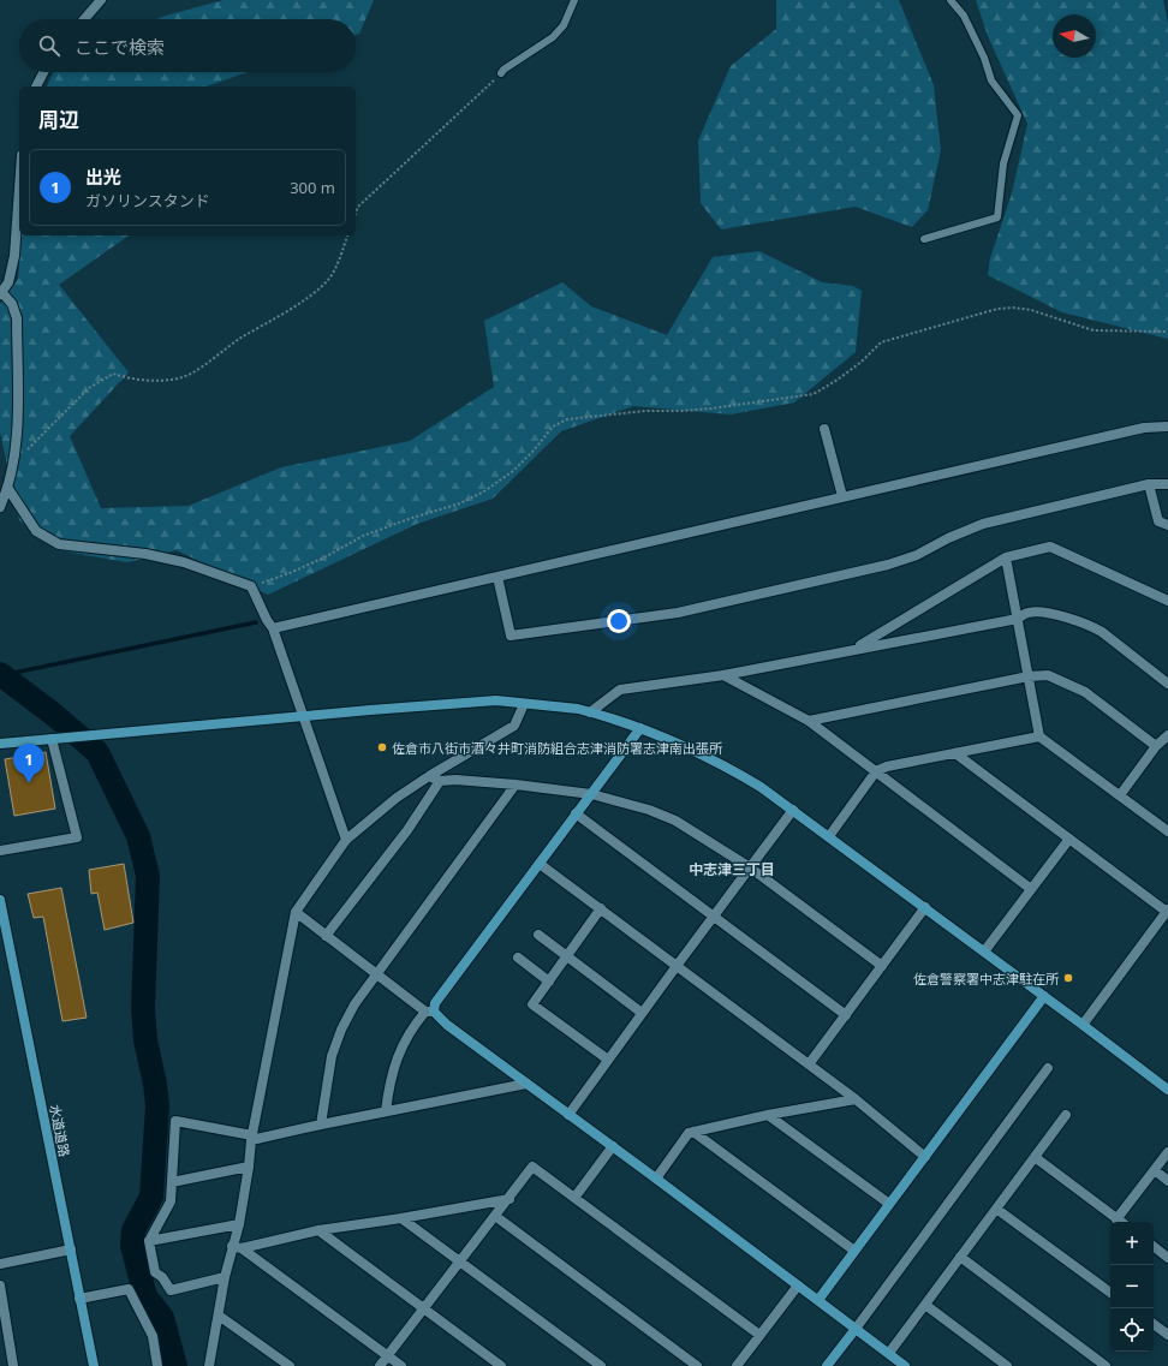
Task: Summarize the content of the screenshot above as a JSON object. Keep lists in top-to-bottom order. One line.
{"streets":{"street":["水道道路"]},"districts":["中志津三丁目"],"places":["佐倉市八街市酒々井町消防組合志津消防署志津南出張所","佐倉警察署中志津駐在所"],"north":"left","page":{"search":"ここで検索","heading":"周辺","list":[{"mark":"1","name":"出光","note":"ガソリンスタンド","value":"300 m"}],"pins":"1","map_buttons":["+","−"]}}
